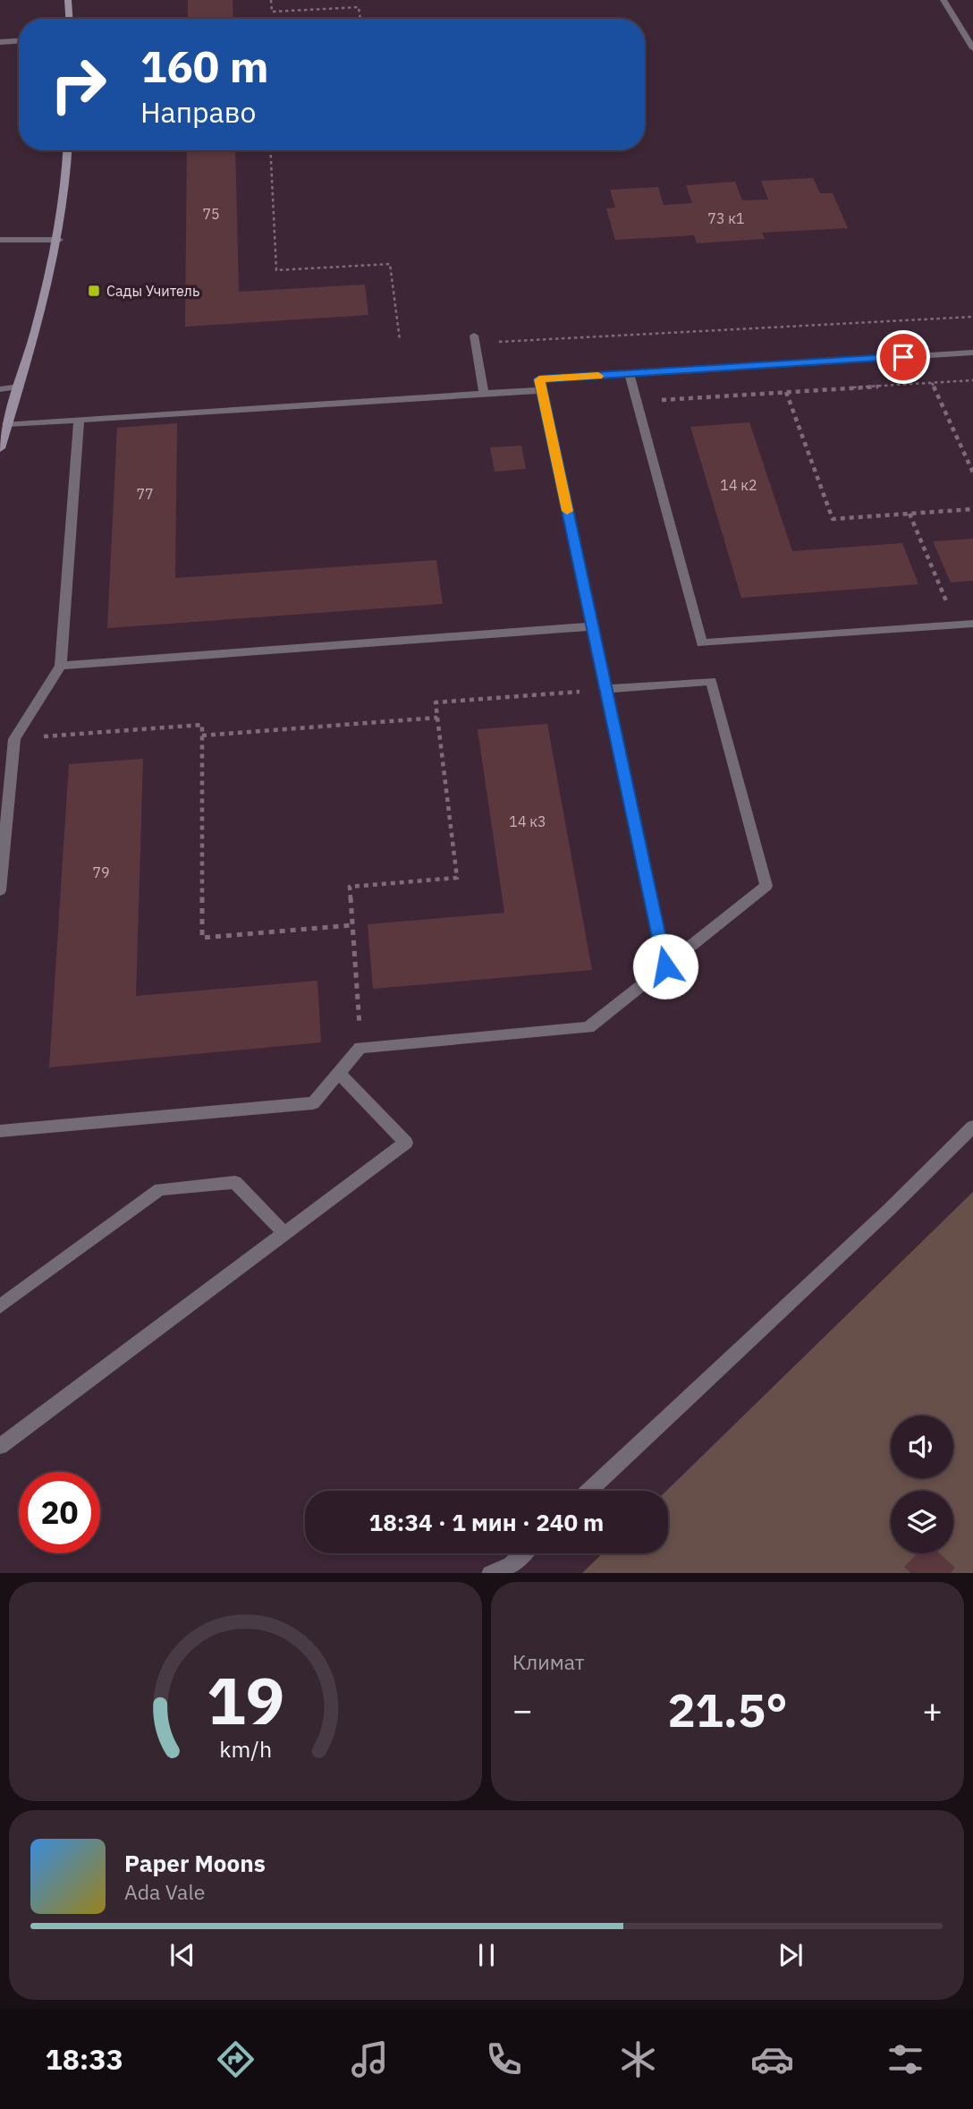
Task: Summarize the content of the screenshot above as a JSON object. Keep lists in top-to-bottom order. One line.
{"places":{"transit":["Сады Учитель"]},"house_numbers":["75","73 к1","14 к2","77","14 к3","79"],"page":{"turn":["160 m","Направо"],"limit":"20","trip":"18:34 · 1 мин · 240 m","tile":"Климат","heat":["−","21.5°","+"],"song":["Paper Moons","Ada Vale"],"tabs":"18:33","gauge":["19","km/h"]}}
